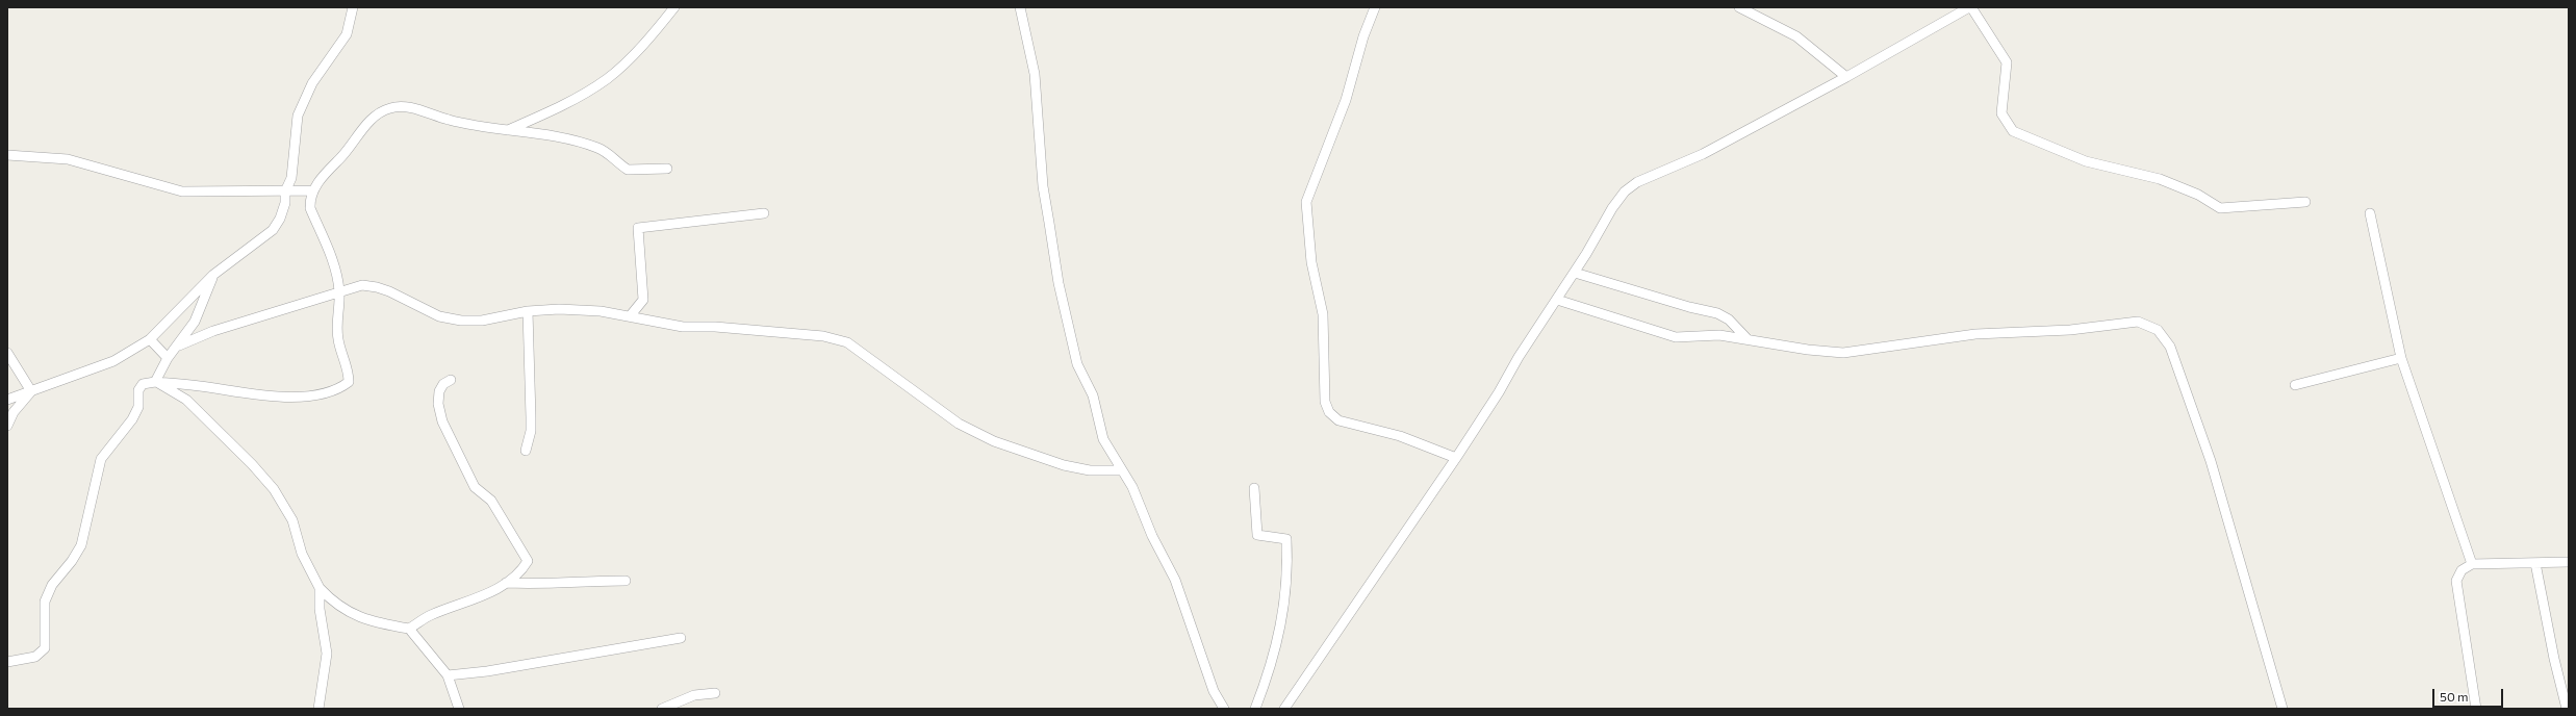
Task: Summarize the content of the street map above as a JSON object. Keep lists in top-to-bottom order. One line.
{"scale_bar":"50 m"}
